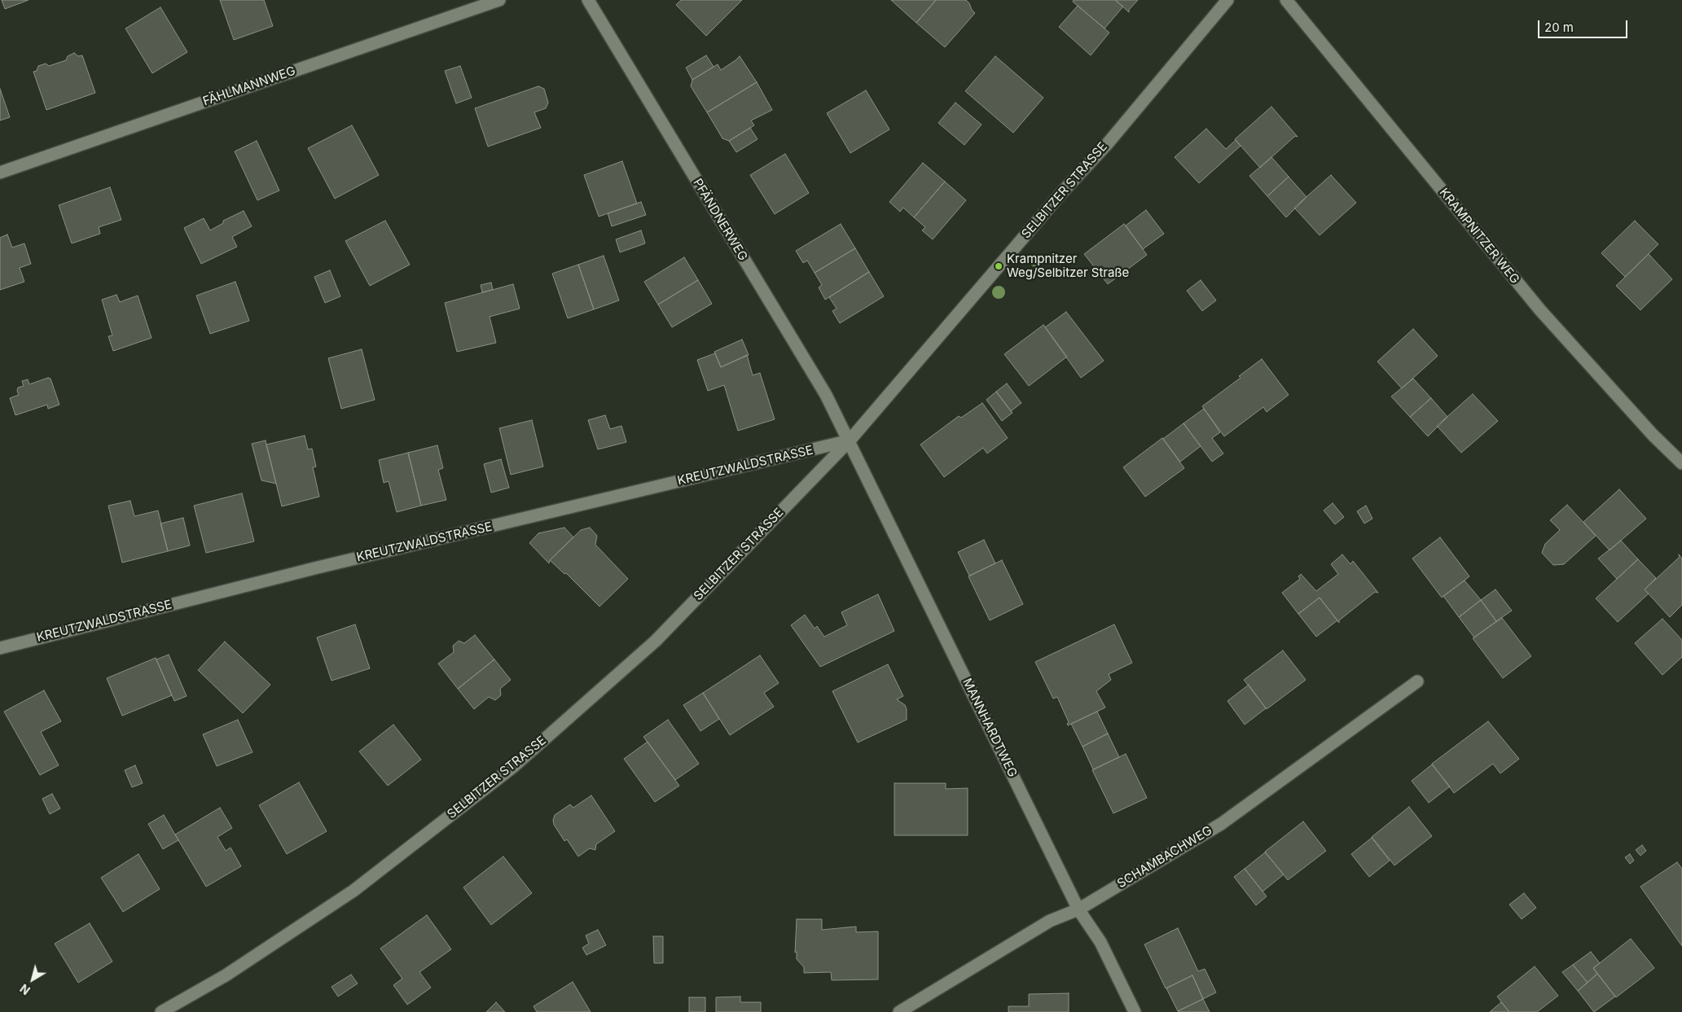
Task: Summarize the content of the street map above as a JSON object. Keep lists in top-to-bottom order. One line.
{"streets":{"street":["FÄHLMANNWEG","SELBITZER STRASSE","PFÄNDNERWEG","KRAMPNITZER WEG","KREUTZWALDSTRASSE","MANNHARDTWEG","SCHAMBACHWEG"]},"crossings":[["SELBITZER STRASSE","PFÄNDNERWEG"],["SELBITZER STRASSE","KREUTZWALDSTRASSE"],["SELBITZER STRASSE","MANNHARDTWEG"],["PFÄNDNERWEG","KREUTZWALDSTRASSE"],["PFÄNDNERWEG","MANNHARDTWEG"],["KREUTZWALDSTRASSE","MANNHARDTWEG"],["MANNHARDTWEG","SCHAMBACHWEG"]],"places":["Krampnitzer Weg/Selbitzer Straße"],"scale_bar":"20 m","north":"bottom left"}
